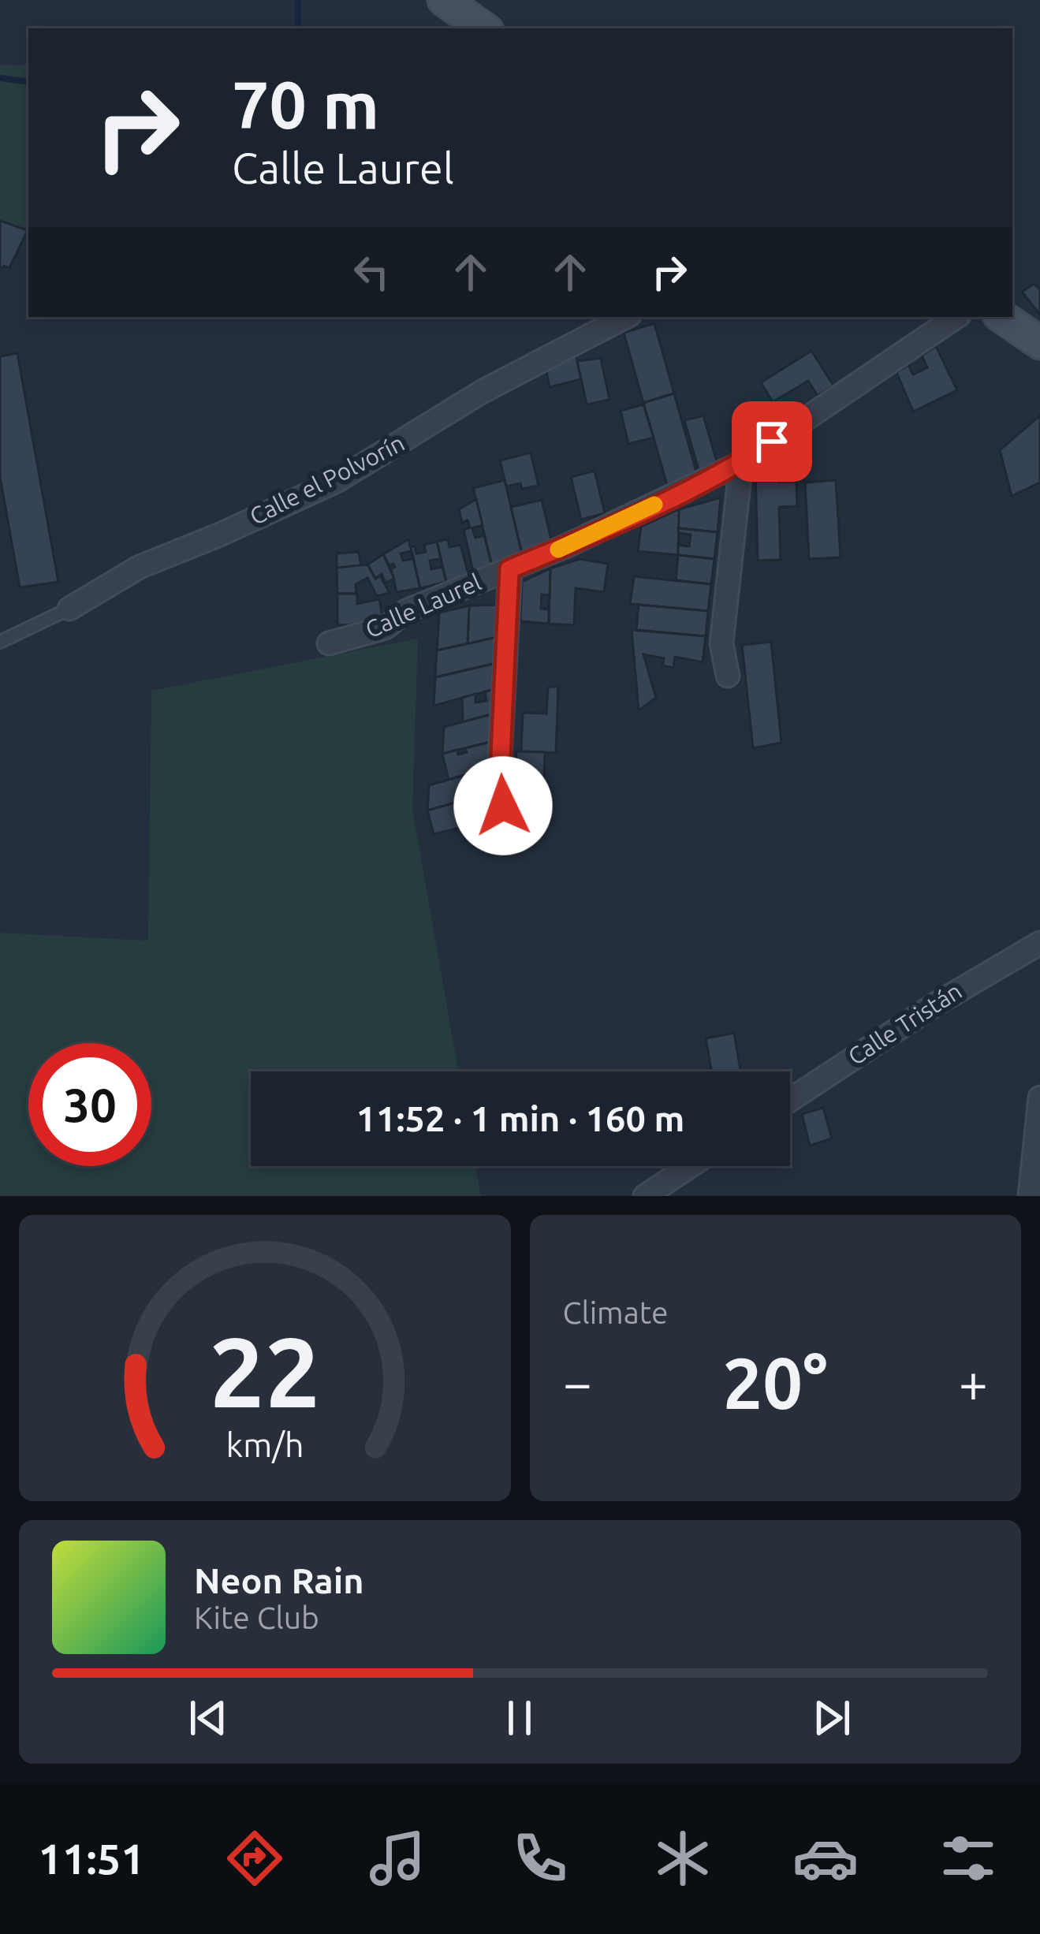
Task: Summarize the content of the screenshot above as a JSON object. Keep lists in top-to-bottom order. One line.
{"streets":{"street":["Calle el Polvorín","Calle Laurel","Calle Tristán"]},"page":{"turn":["70 m","Calle Laurel"],"limit":"30","trip":"11:52 · 1 min · 160 m","tile":"Climate","heat":["−","20°","+"],"song":["Neon Rain","Kite Club"],"tabs":"11:51","gauge":["22","km/h"]}}
